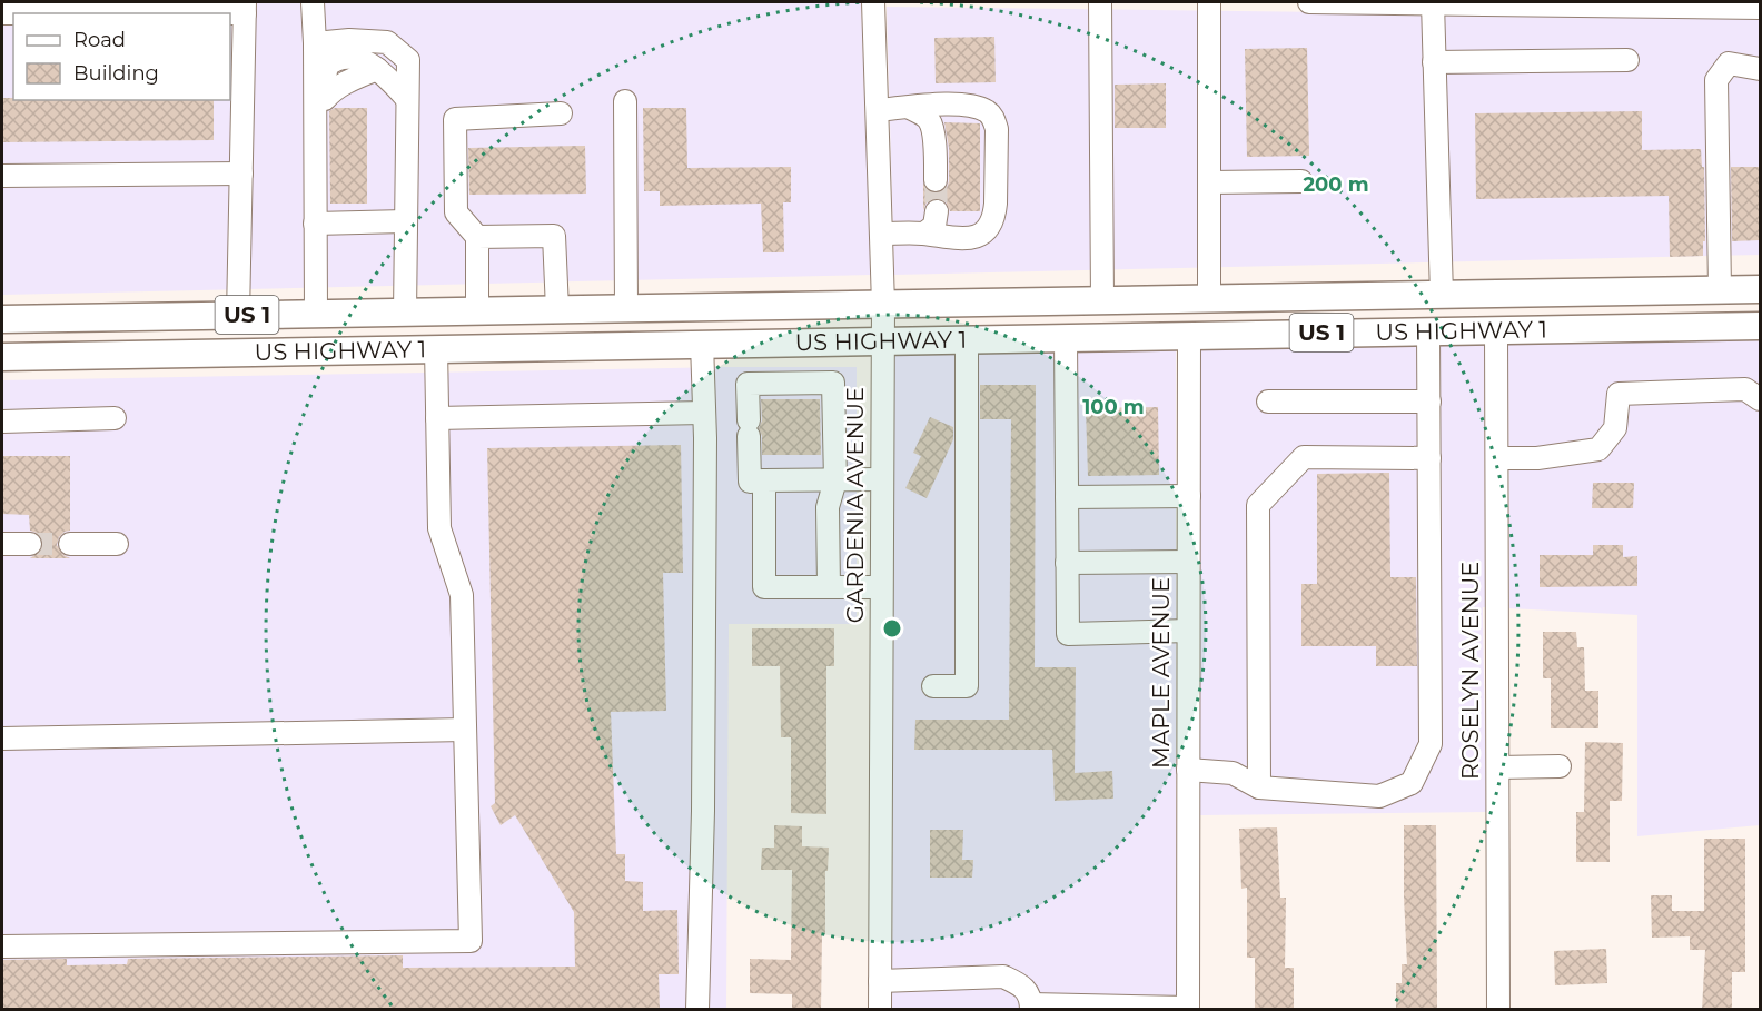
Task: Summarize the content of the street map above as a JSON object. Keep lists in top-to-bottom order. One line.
{"streets":{"main road":["US 1","US HIGHWAY 1"],"street":["GARDENIA AVENUE","ROSELYN AVENUE","MAPLE AVENUE"]},"crossings":[["US HIGHWAY 1","GARDENIA AVENUE"],["US HIGHWAY 1","ROSELYN AVENUE"],["US HIGHWAY 1","MAPLE AVENUE"]],"legend":["Road","Building"],"rings":["200 m","100 m"]}
